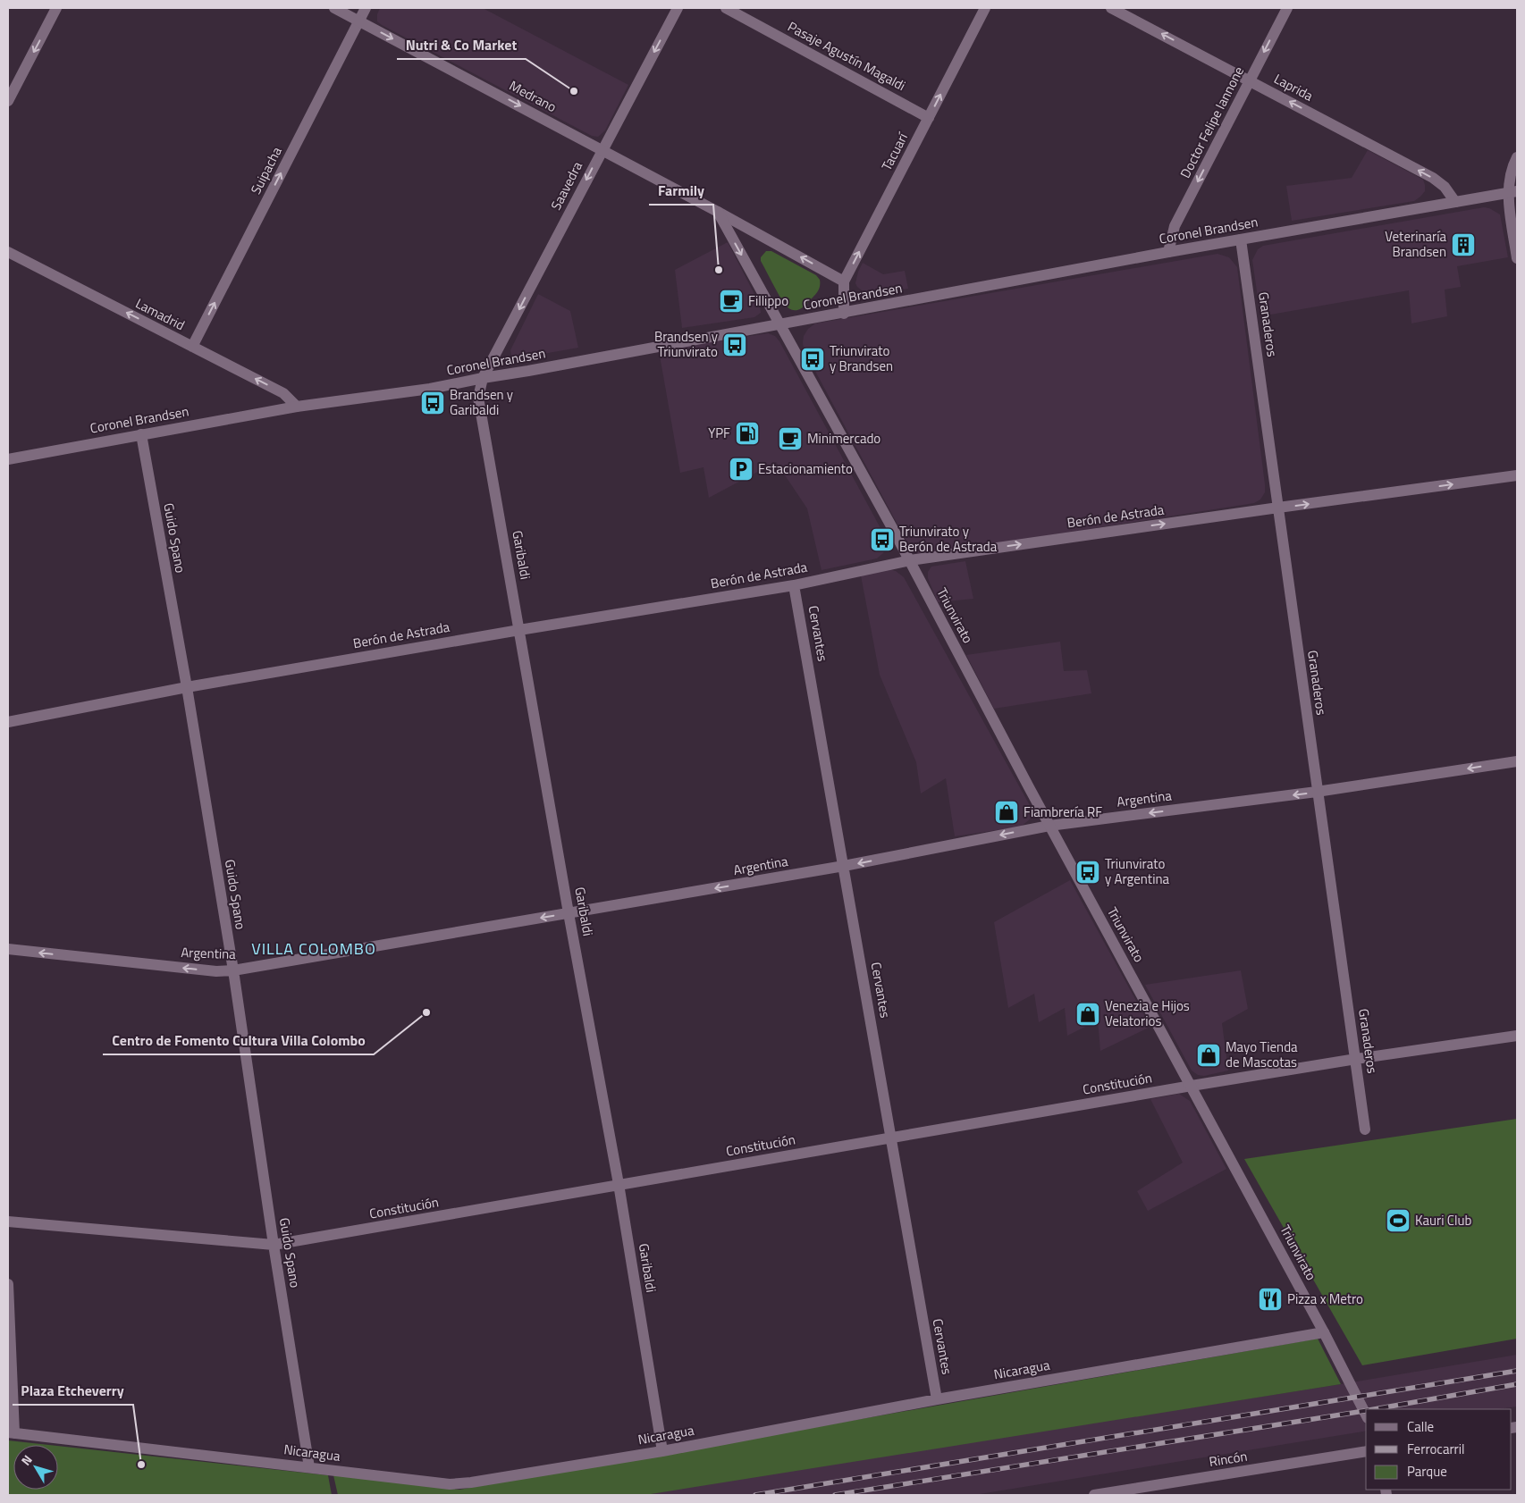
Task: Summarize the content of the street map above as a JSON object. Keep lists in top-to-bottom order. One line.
{"streets":{"street":["Pasaje Agustín Magaldi","Laprida","Medrano","Doctor Felipe Iannone","Tacuarí","Suipacha","Saavedra","Coronel Brandsen","Lamadrid","Granaderos","Berón de Astrada","Guido Spano","Garibaldi","Triunvirato","Cervantes","Argentina","Constitución","Nicaragua","Rincón"]},"crossings":[["Pasaje Agustín Magaldi","Tacuarí"],["Laprida","Doctor Felipe Iannone"],["Laprida","Coronel Brandsen"],["Medrano","Tacuarí"],["Medrano","Suipacha"],["Medrano","Saavedra"],["Doctor Felipe Iannone","Coronel Brandsen"],["Tacuarí","Coronel Brandsen"],["Suipacha","Lamadrid"],["Saavedra","Coronel Brandsen"],["Saavedra","Garibaldi"],["Coronel Brandsen","Lamadrid"],["Coronel Brandsen","Granaderos"],["Coronel Brandsen","Guido Spano"],["Coronel Brandsen","Garibaldi"],["Coronel Brandsen","Triunvirato"],["Granaderos","Berón de Astrada"],["Granaderos","Argentina"],["Granaderos","Constitución"],["Berón de Astrada","Guido Spano"],["Berón de Astrada","Garibaldi"],["Berón de Astrada","Triunvirato"],["Berón de Astrada","Cervantes"],["Guido Spano","Argentina"],["Guido Spano","Constitución"],["Guido Spano","Nicaragua"],["Garibaldi","Argentina"],["Garibaldi","Constitución"],["Garibaldi","Nicaragua"],["Triunvirato","Argentina"],["Triunvirato","Constitución"],["Triunvirato","Nicaragua"],["Cervantes","Argentina"],["Cervantes","Constitución"],["Cervantes","Nicaragua"]],"one_way":["Laprida","Doctor Felipe Iannone","Tacuarí","Suipacha","Saavedra","Lamadrid","Berón de Astrada","Argentina"],"districts":["VILLA COLOMBO"],"places":{"other":["Nutri & Co Market","Farmily","Centro de Fomento Cultura Villa Colombo","Plaza Etcheverry"],"building":["Veterinaría Brandsen"],"cafe":["Fillippo","Minimercado"],"bus stop":["Brandsen y Triunvirato","Triunvirato y Brandsen","Brandsen y Garibaldi","Triunvirato y Berón de Astrada","Triunvirato y Argentina"],"fuel station":["YPF"],"parking":["Estacionamiento"],"shop":["Fiambrería RF","Venezia e Hijos Velatorios","Mayo Tienda de Mascotas"],"sports":["Kauri Club"],"restaurant":["Pizza x Metro"]},"legend":["Calle","Ferrocarril","Parque"],"north":"top left"}
